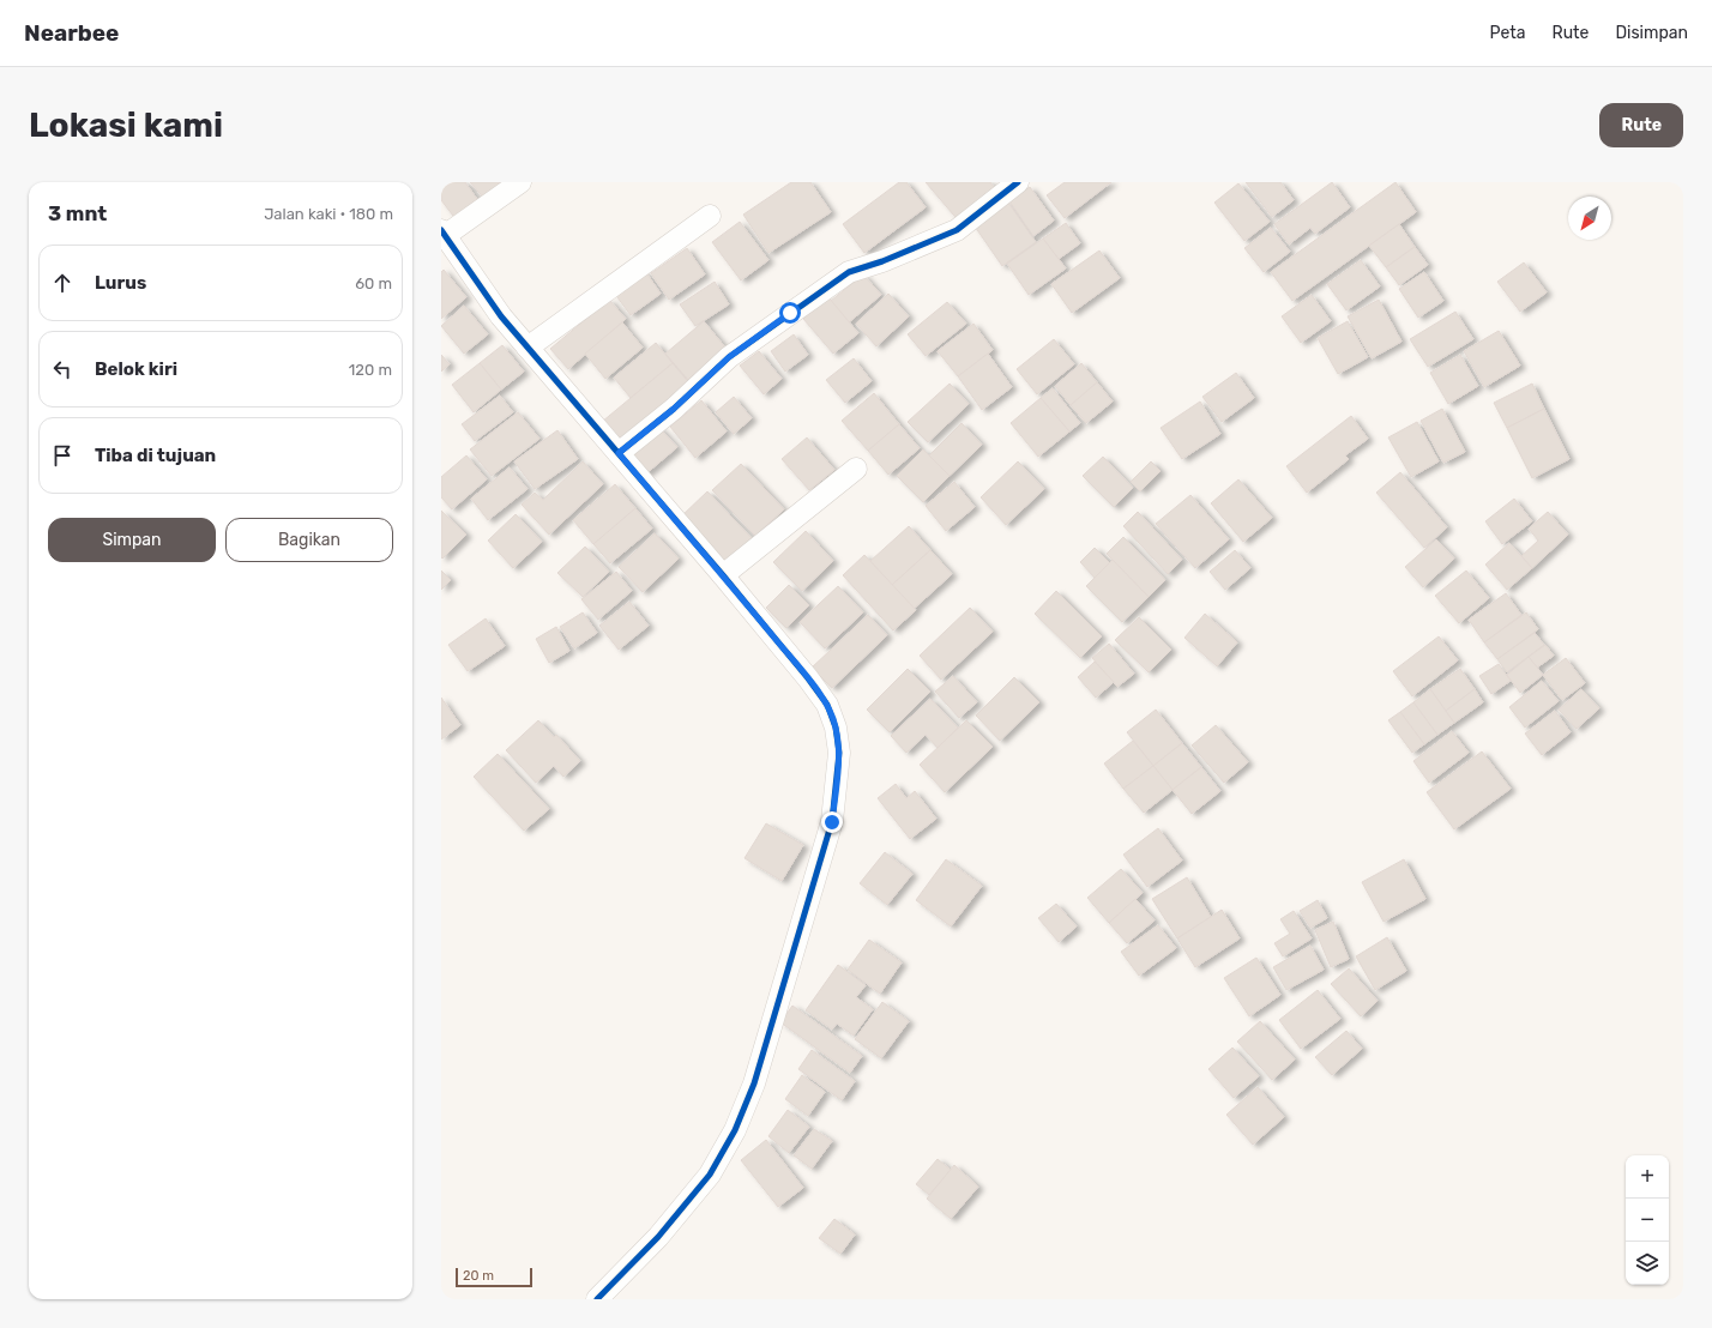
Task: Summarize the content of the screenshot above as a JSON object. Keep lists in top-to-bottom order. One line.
{"scale_bar":"20 m","north":"bottom left","page":{"header":"Nearbee","nav":["Peta","Rute","Disimpan"],"buttons":["Rute",["Simpan","Bagikan"]],"title":"Lokasi kami","heading":["3 mnt","Jalan kaki · 180 m"],"list":[["Lurus","60 m"],["Belok kiri","120 m"],"Tiba di tujuan"],"map_buttons":["+","−"],"scale":"20 m"}}
